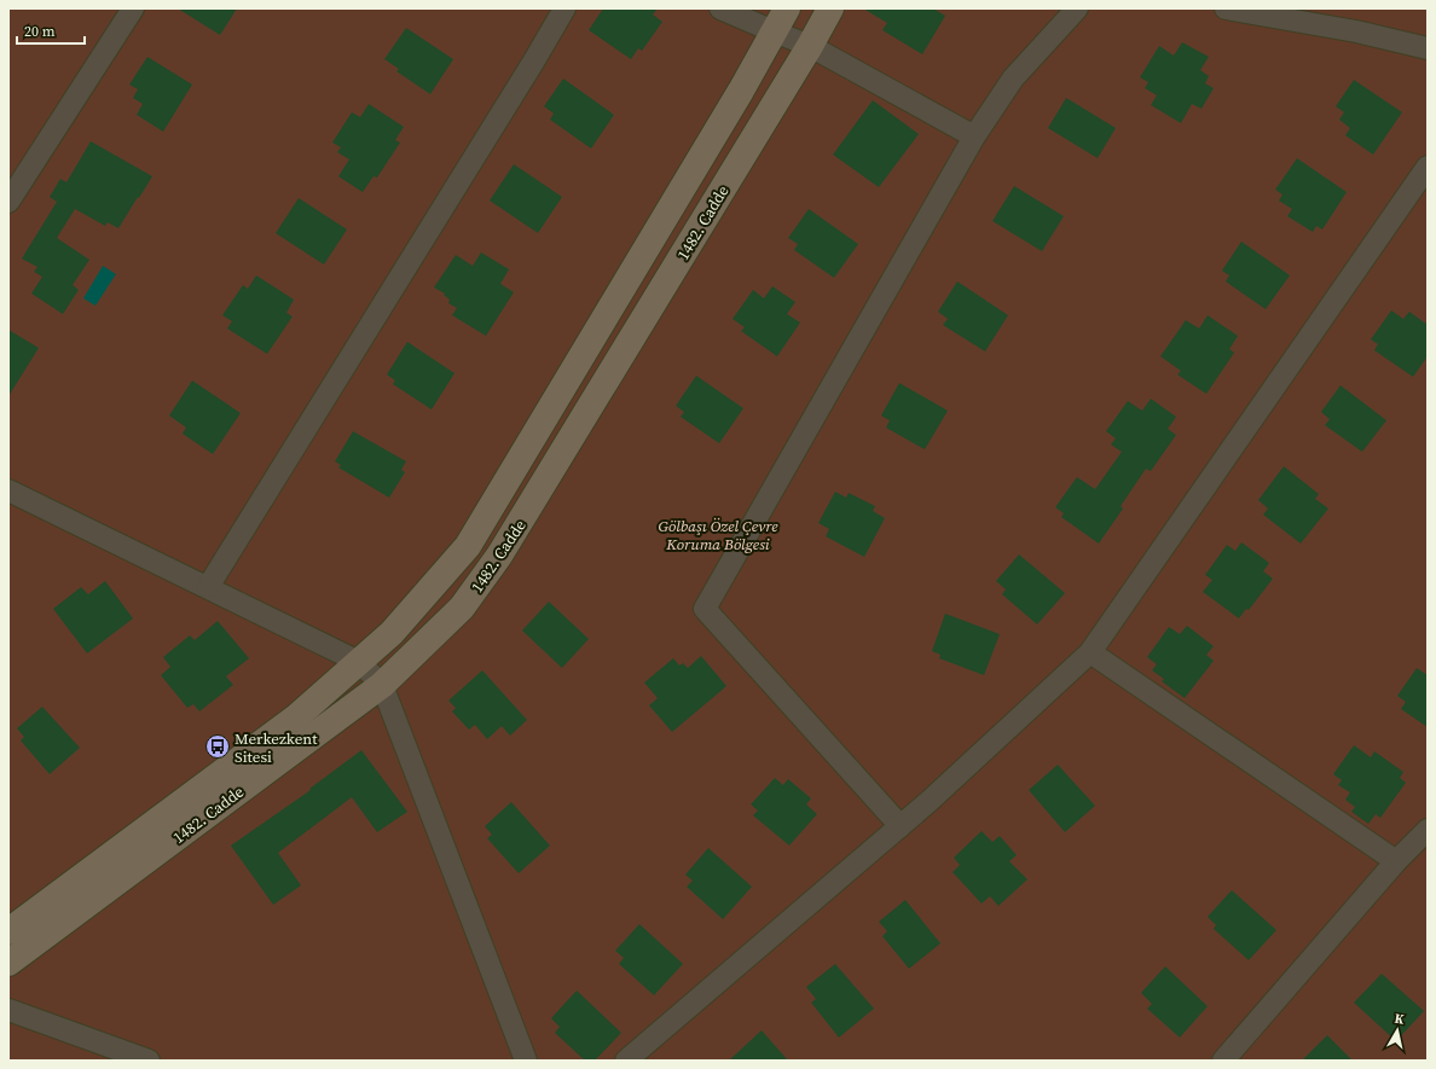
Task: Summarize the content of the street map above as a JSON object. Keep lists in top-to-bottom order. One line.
{"streets":{"street":["1482. Cadde"]},"parks":["Gölbaşı Özel Çevre Koruma Bölgesi"],"places":{"bus stop":["Merkezkent Sitesi"]},"scale_bar":"20 m","north":"top"}
